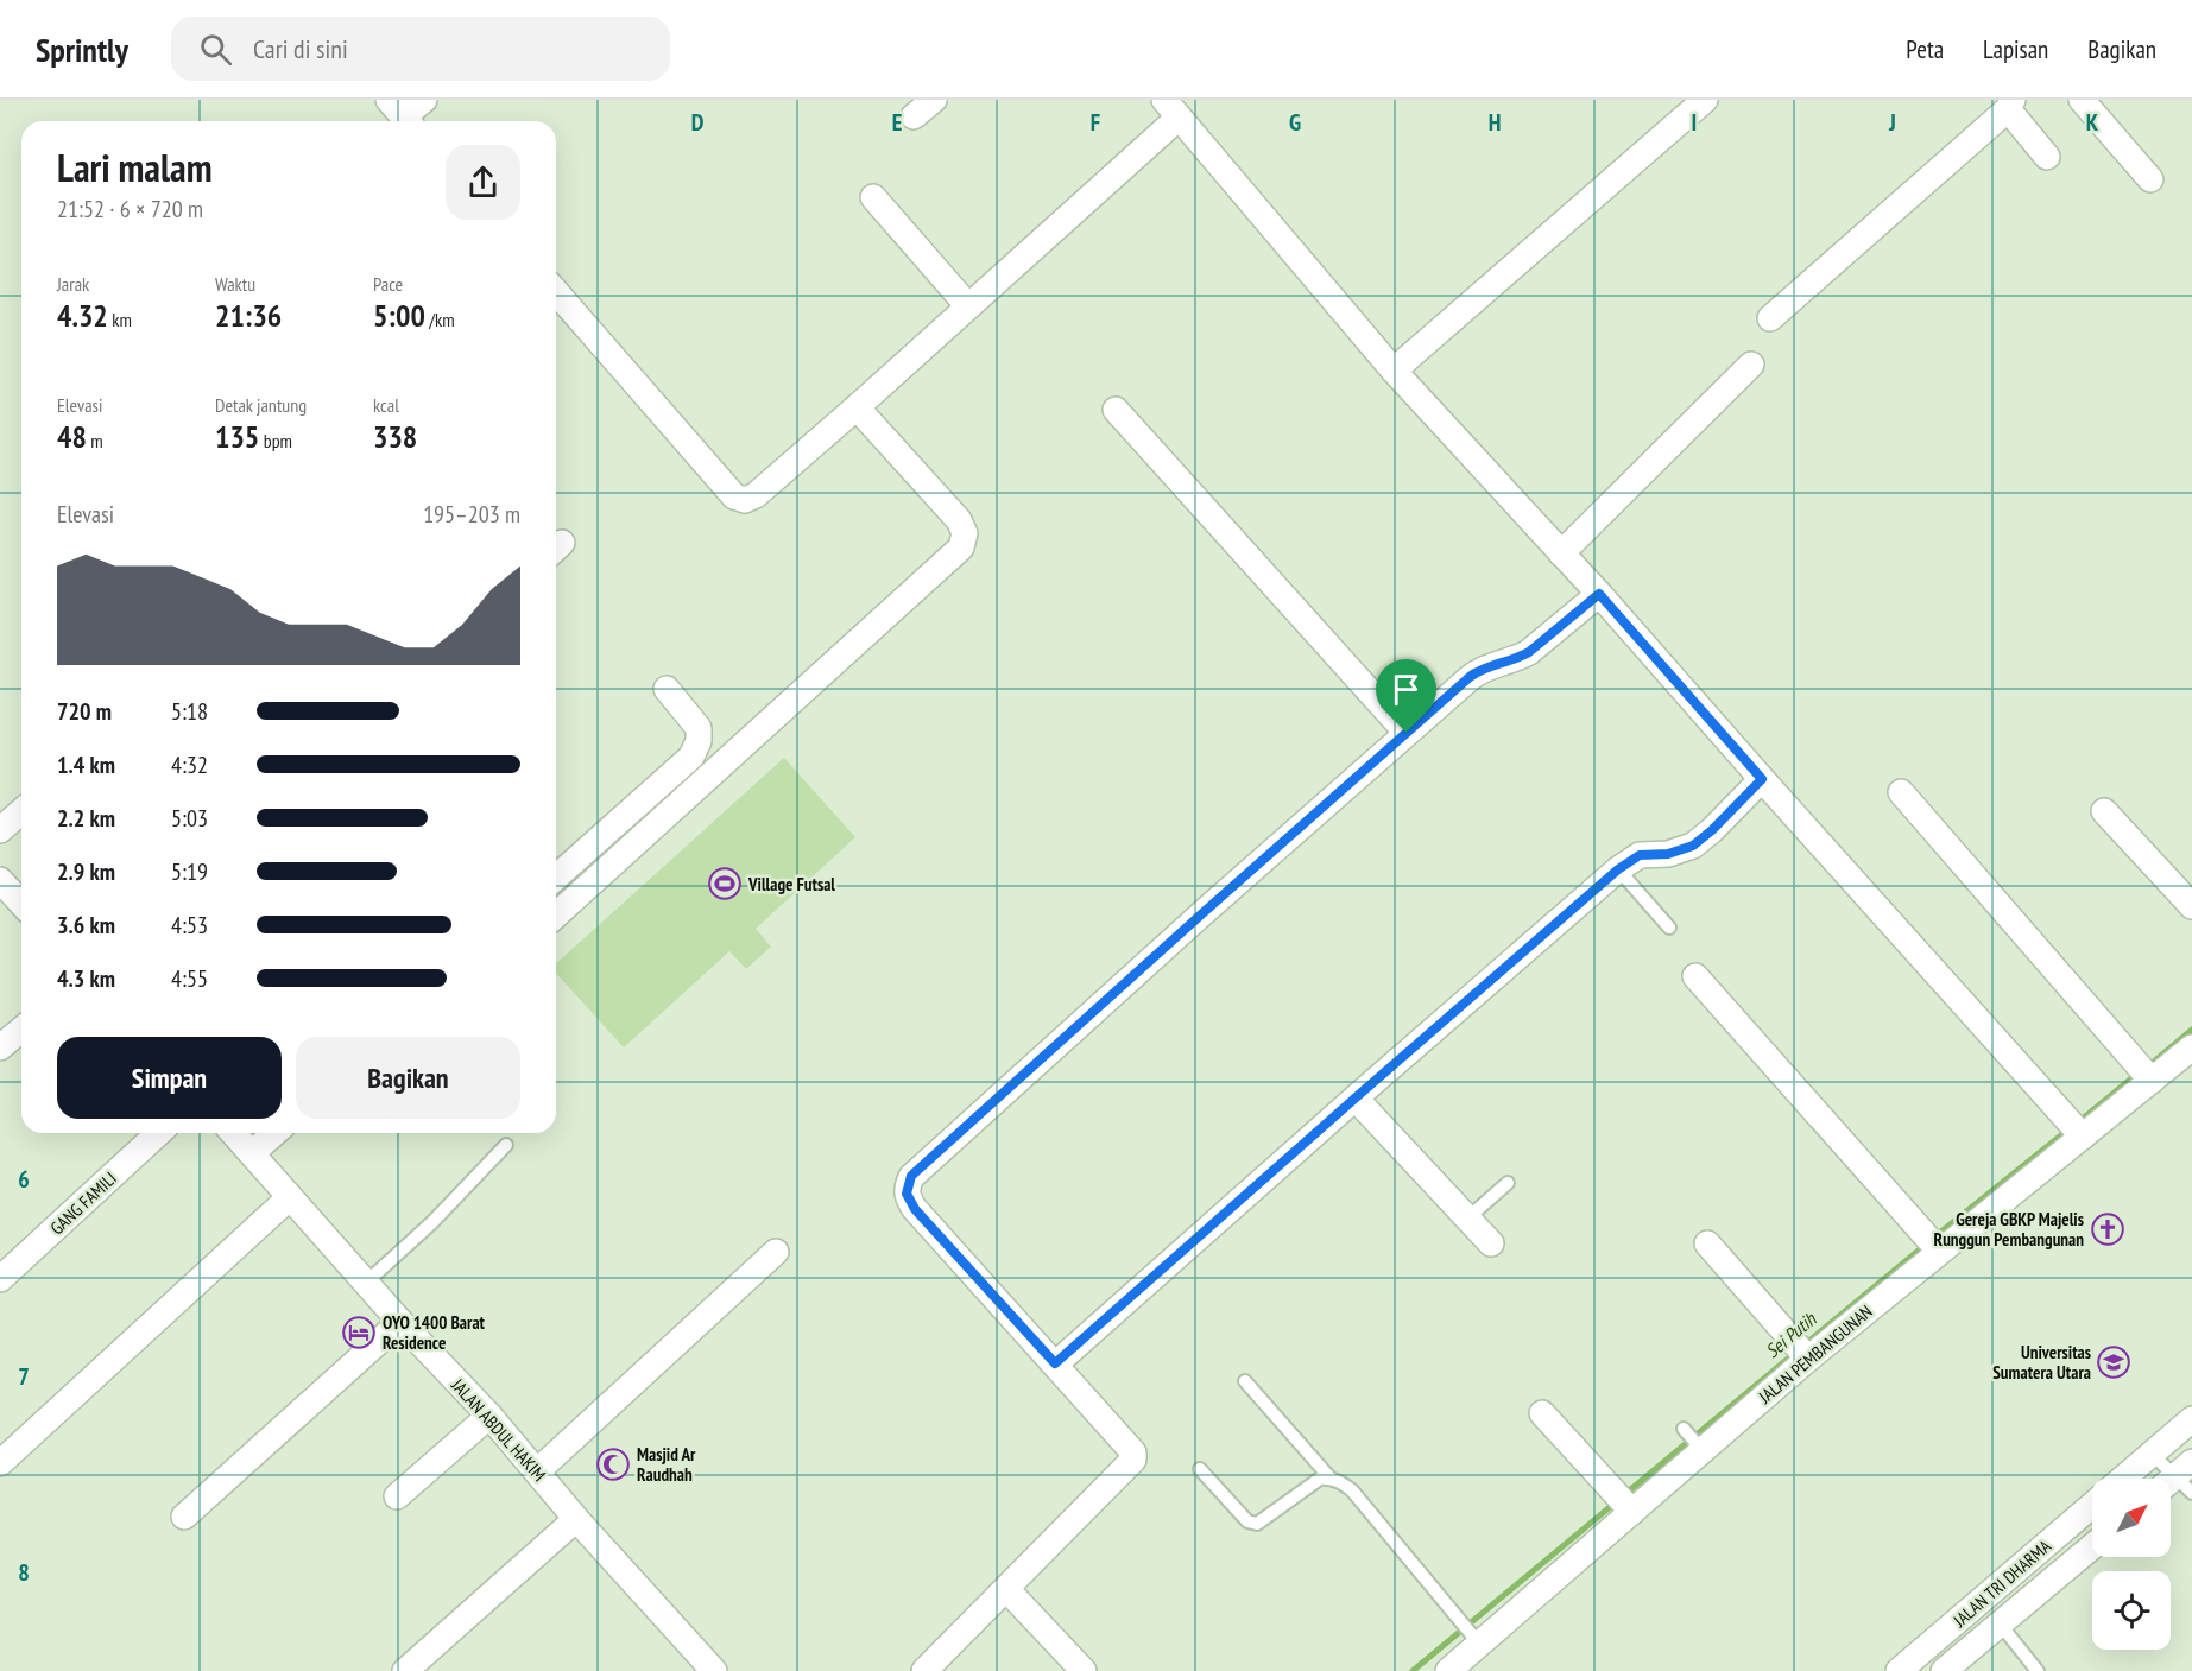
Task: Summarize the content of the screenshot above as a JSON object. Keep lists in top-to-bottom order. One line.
{"streets":{"street":["GANG FAMILI","JALAN PEMBANGUNAN","JALAN ABDUL HAKIM","JALAN TRI DHARMA"]},"water":["Sei Putih"],"places":{"sports":["Village Futsal"],"church":["Gereja GBKP Majelis Runggun Pembangunan"],"hotel":["OYO 1400 Barat Residence"],"school or university":["Universitas Sumatera Utara"],"mosque":["Masjid Ar Raudhah"]},"north":"top right","page":{"header":"Sprintly","search":"Cari di sini","nav":["Peta","Lapisan","Bagikan"],"heading":["Lari malam","21:52 · 6 × 720 m"],"stats":[["Jarak","4.32 km"],["Waktu","21:36"],["Pace","5:00 /km"],["Elevasi","48 m"],["Detak jantung","135 bpm"],["kcal","338"]],"chart":["Elevasi","195–203 m"],"list":[{"name":"720 m","note":"5:18"},{"name":"1.4 km","note":"4:32"},{"name":"2.2 km","note":"5:03"},{"name":"2.9 km","note":"5:19"},{"name":"3.6 km","note":"4:53"},{"name":"4.3 km","note":"4:55"}],"buttons":["Simpan","Bagikan"]},"grid":{"columns":["D","E","F","G","H","I","J","K"],"rows":["6","7","8"]}}
